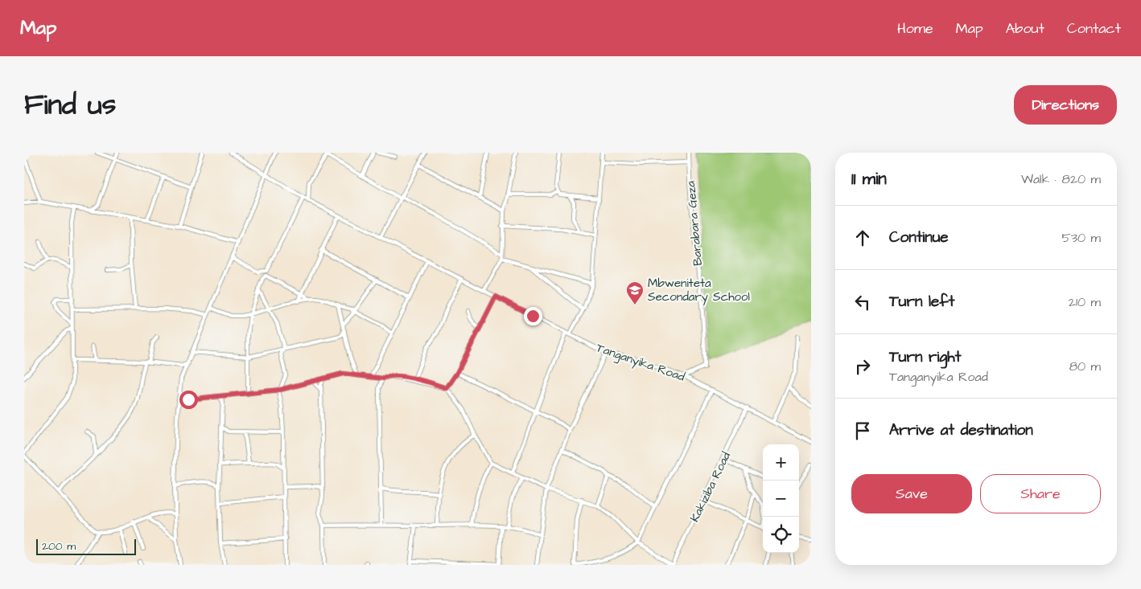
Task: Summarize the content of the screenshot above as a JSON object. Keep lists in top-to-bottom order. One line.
{"streets":{"street":["Barabara Geza","Tanganyika Road","Kakiziba Road"]},"crossings":[["Barabara Geza","Tanganyika Road"],["Tanganyika Road","Kakiziba Road"]],"places":{"school or university":["Mbweniteta Secondary School"]},"scale_bar":"200 m","page":{"header":"Map","nav":["Home","Map","About","Contact"],"title":"Find us","buttons":["Directions",["Save","Share"]],"heading":["11 min","Walk · 820 m"],"list":[["Continue","530 m"],["Turn left","210 m"],["Turn right","Tanganyika Road","80 m"],"Arrive at destination"],"map_buttons":["+","−"],"scale":"200 m"}}
